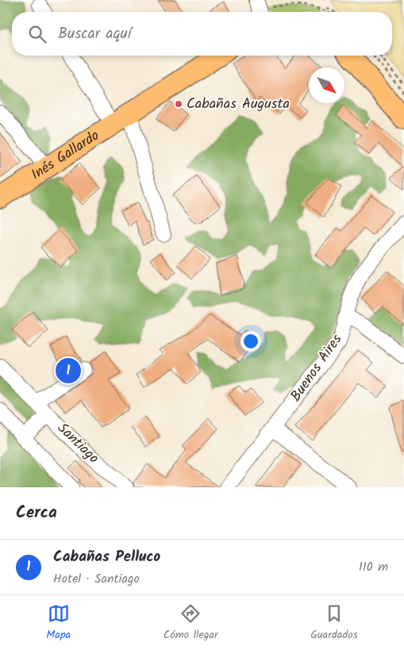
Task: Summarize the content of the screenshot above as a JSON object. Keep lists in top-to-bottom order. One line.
{"streets":{"highway":["Inés Gallardo"],"street":["Buenos Aires","Santiago"]},"places":["Cabañas Augusta"],"north":"bottom right","page":{"search":"Buscar aquí","pins":"1","heading":"Cerca","list":[{"mark":"1","name":"Cabañas Pelluco","note":"Hotel · Santiago","value":"110 m"}],"nav":["Mapa","Cómo llegar","Guardados"]}}
